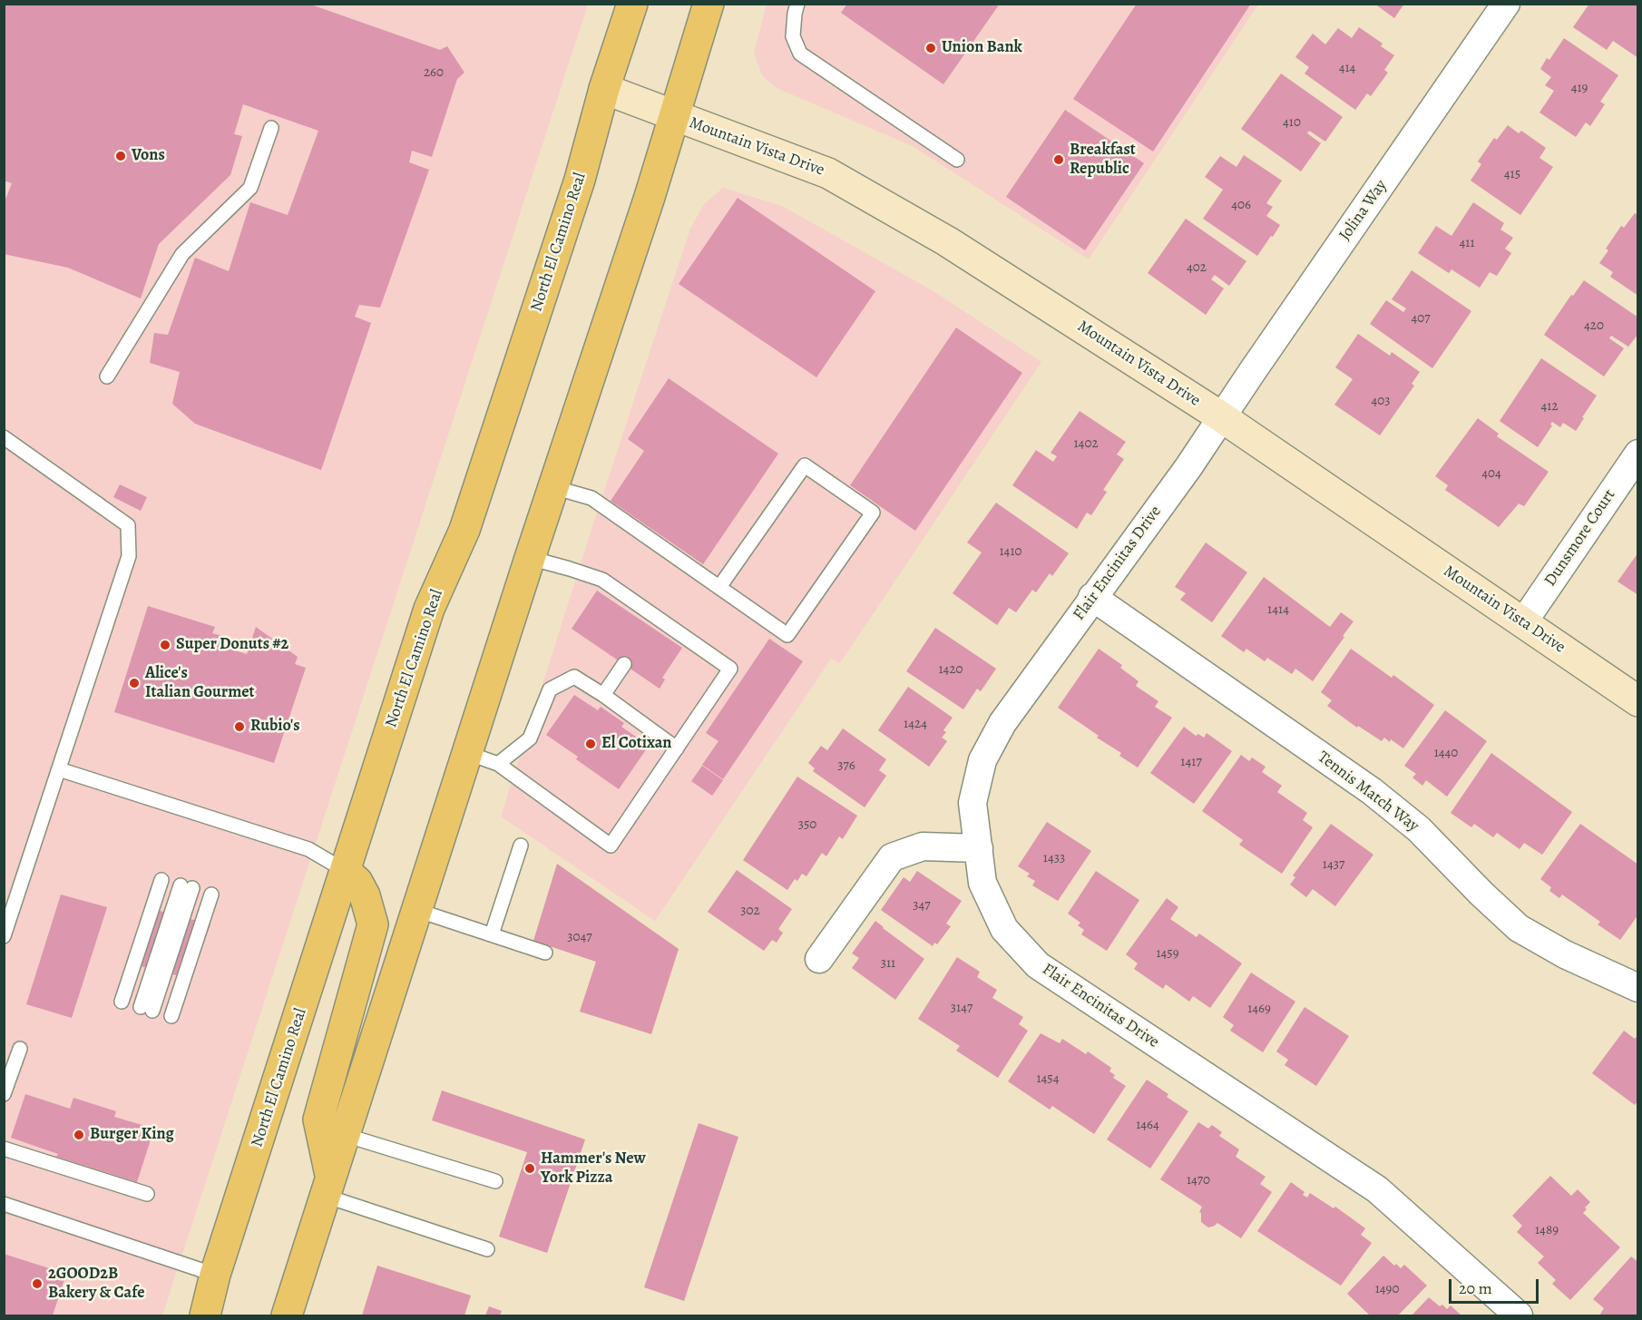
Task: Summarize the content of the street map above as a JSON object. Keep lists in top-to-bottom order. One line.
{"streets":{"main road":["Mountain Vista Drive","North El Camino Real"],"street":["Jolina Way","Dunsmore Court","Flair Encinitas Drive","Tennis Match Way"]},"crossings":[["Mountain Vista Drive","Jolina Way"],["Mountain Vista Drive","North El Camino Real"],["Mountain Vista Drive","Dunsmore Court"],["Mountain Vista Drive","Flair Encinitas Drive"],["Jolina Way","Flair Encinitas Drive"],["Flair Encinitas Drive","Tennis Match Way"]],"places":["Union Bank","Vons","Breakfast Republic","Super Donuts #2","Alice's Italian Gourmet","Rubio's","El Cotixan","Burger King","Hammer's New York Pizza","2GOOD2B Bakery & Cafe"],"house_numbers":["414","260","419","410","415","406","411","402","407","420","403","412","1402","404","1410","1414","1420","1424","1440","1417","376","350","1433","1437","347","302","3047","1459","311","3147","1469","1454","1464","1470","1489","1490"],"scale_bar":"20 m"}
